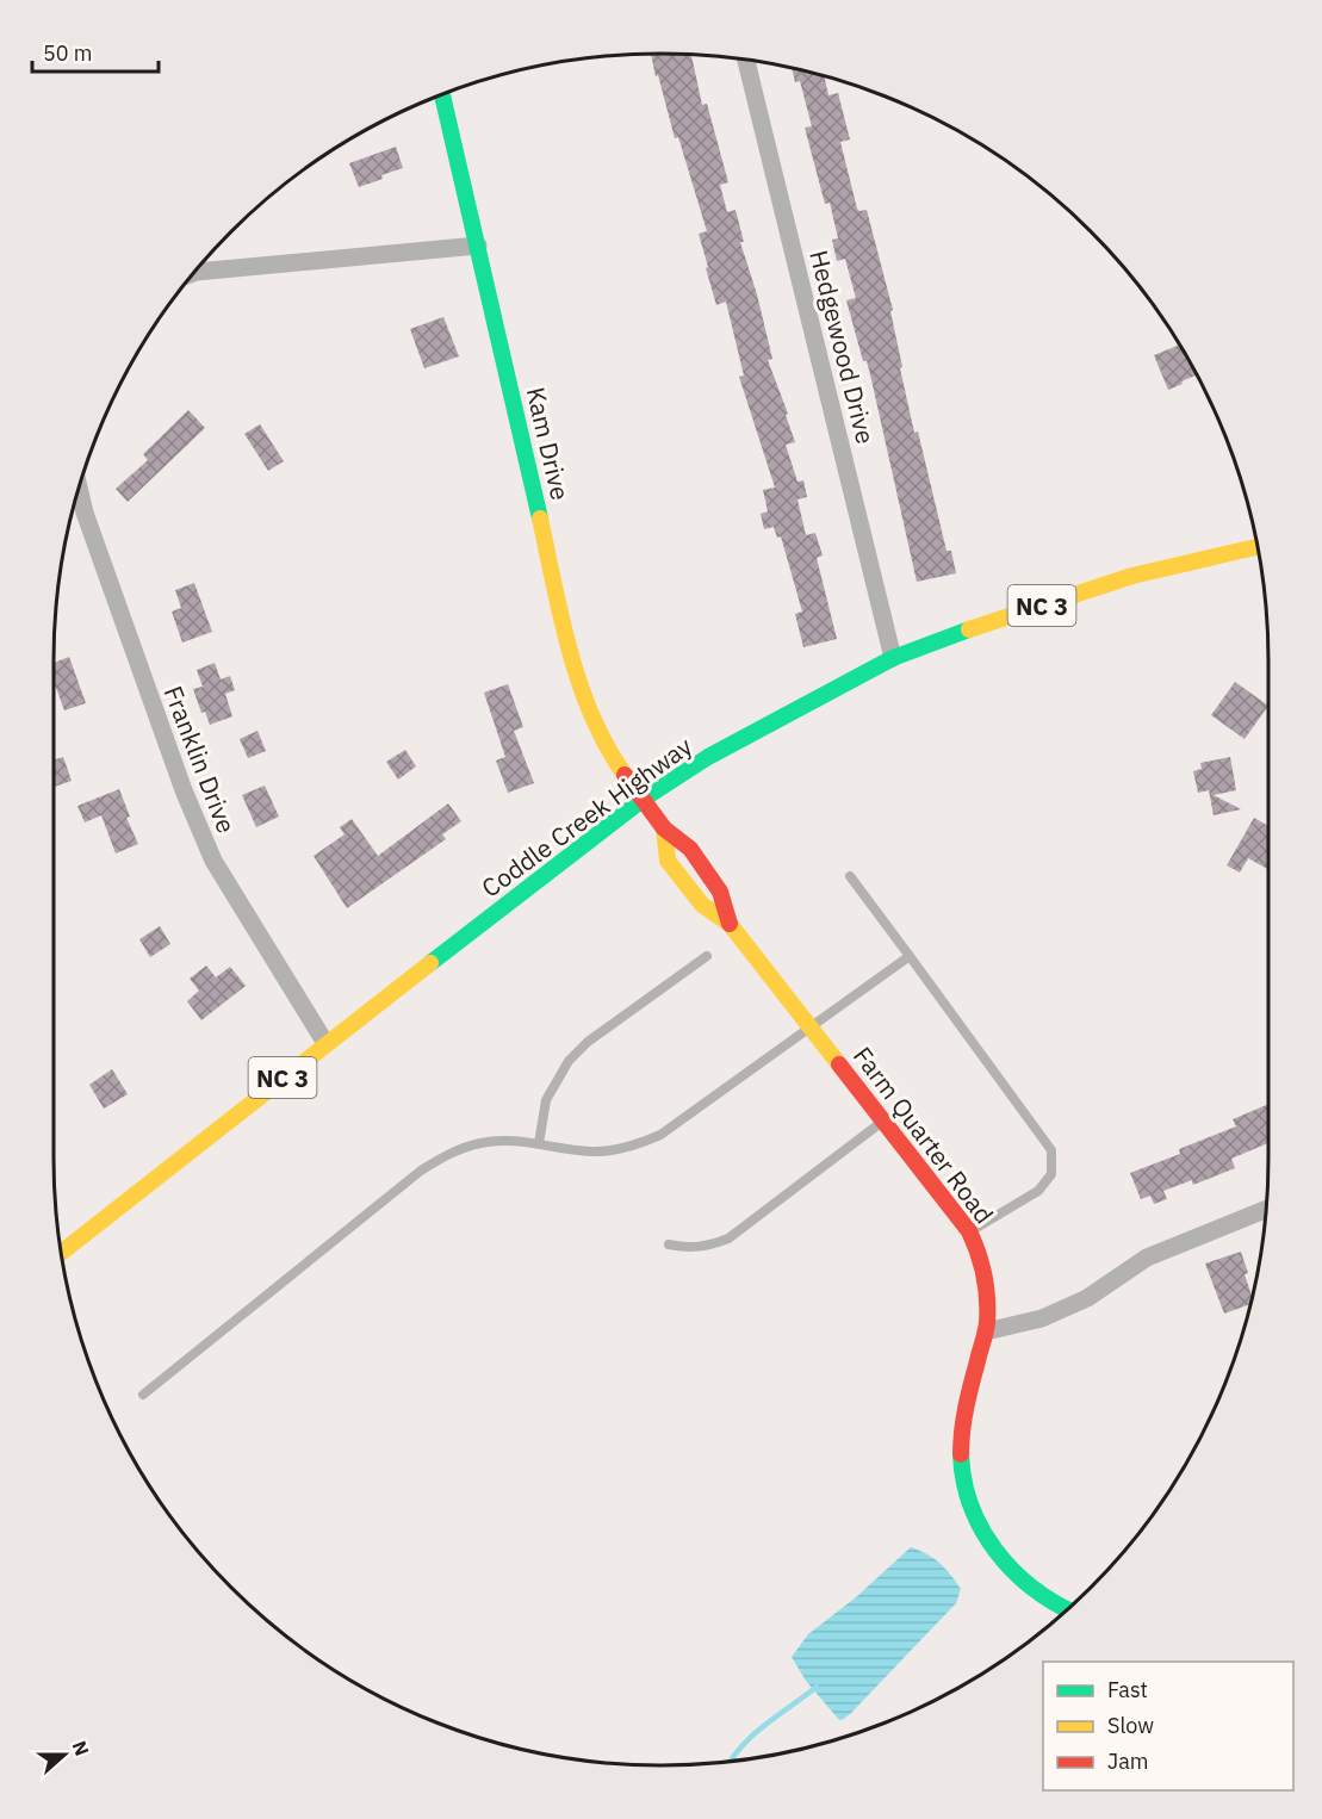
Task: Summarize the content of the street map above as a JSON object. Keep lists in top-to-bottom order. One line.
{"streets":{"street":["Hedgewood Drive","Kam Drive","NC 3","Franklin Drive","Coddle Creek Highway","Farm Quarter Road"]},"crossings":[["Hedgewood Drive","Coddle Creek Highway"],["Kam Drive","Coddle Creek Highway"],["Kam Drive","Farm Quarter Road"],["Franklin Drive","Coddle Creek Highway"],["Coddle Creek Highway","Farm Quarter Road"]],"legend":["Fast","Slow","Jam"],"scale_bar":"50 m","north":"right"}
